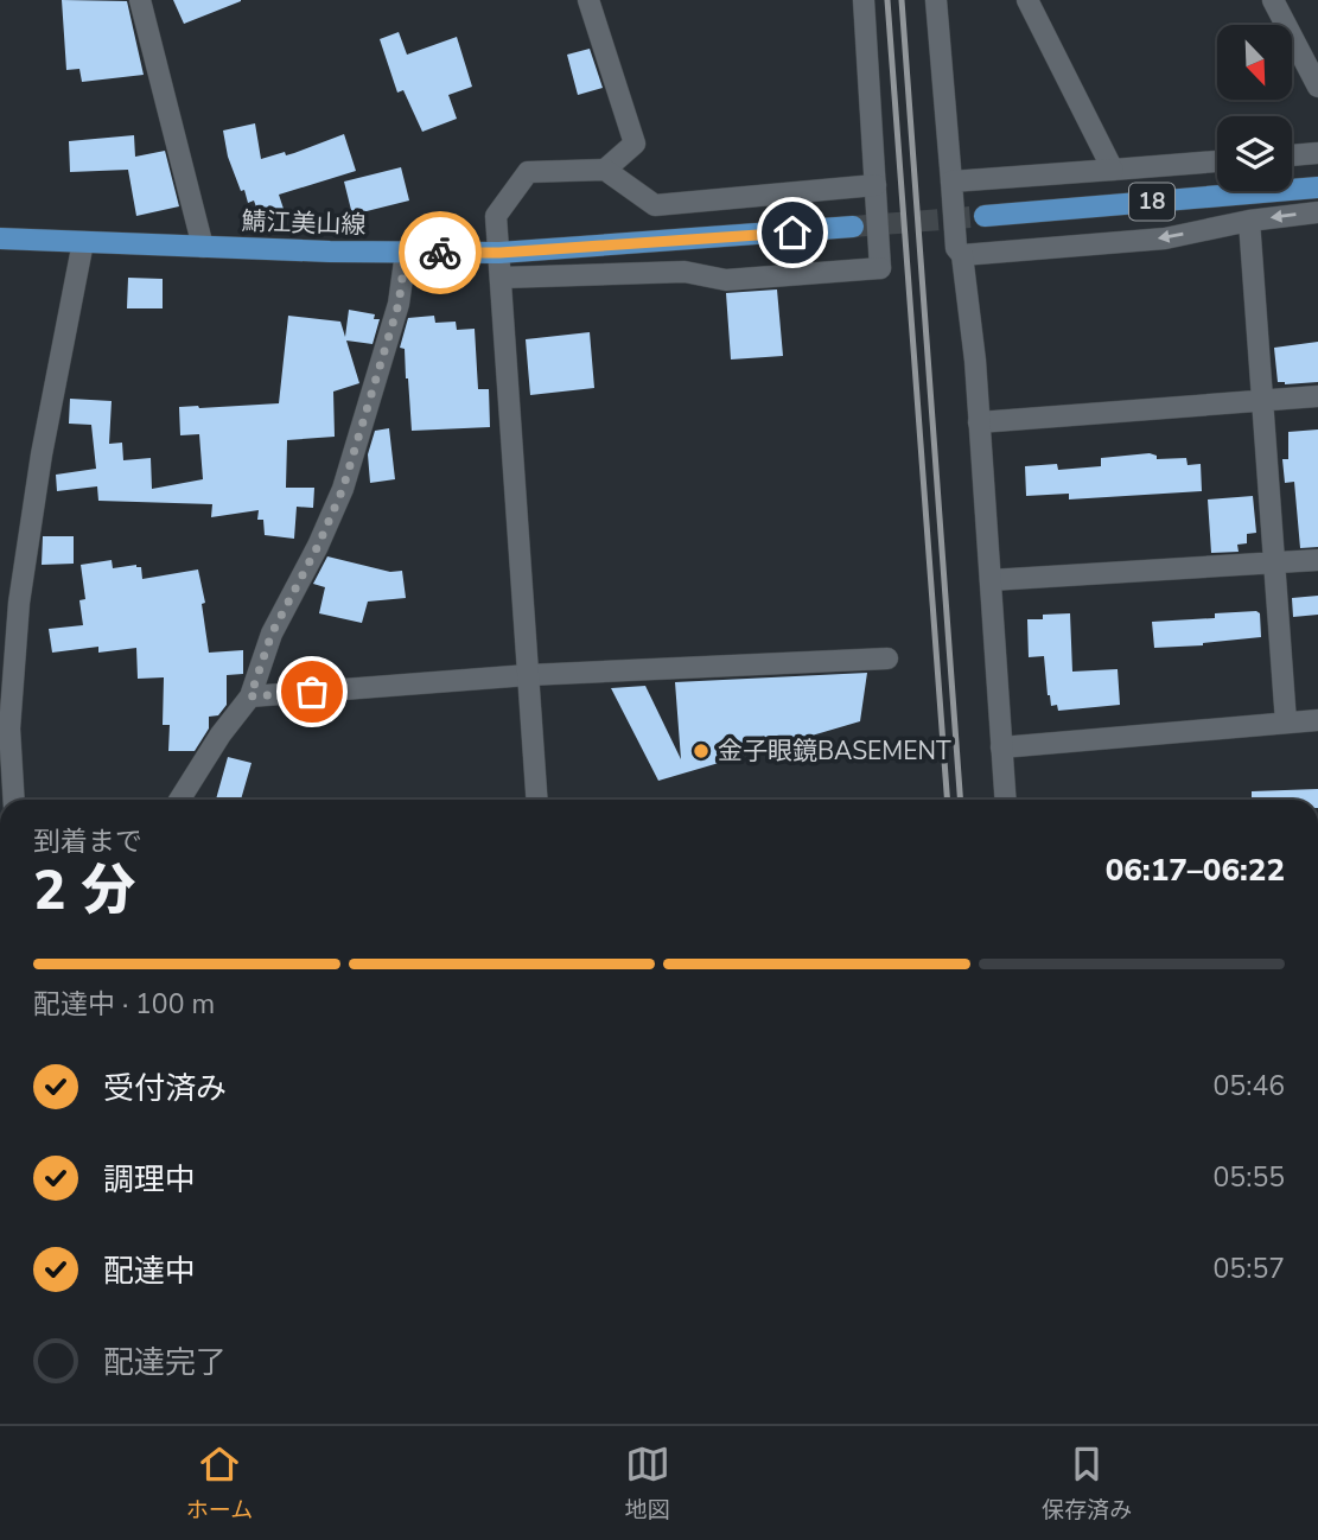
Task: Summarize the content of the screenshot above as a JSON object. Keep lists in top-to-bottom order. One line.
{"streets":{"main road":["18","鯖江美山線"]},"places":["金子眼鏡BASEMENT"],"north":"bottom right","page":{"heading":["2 分","到着まで","06:17–06:22"],"bar":"配達中 · 100 m","list":[["受付済み","05:46"],["調理中","05:55"],["配達中","05:57"],"配達完了"],"tabs":["ホーム","地図","保存済み"]}}
